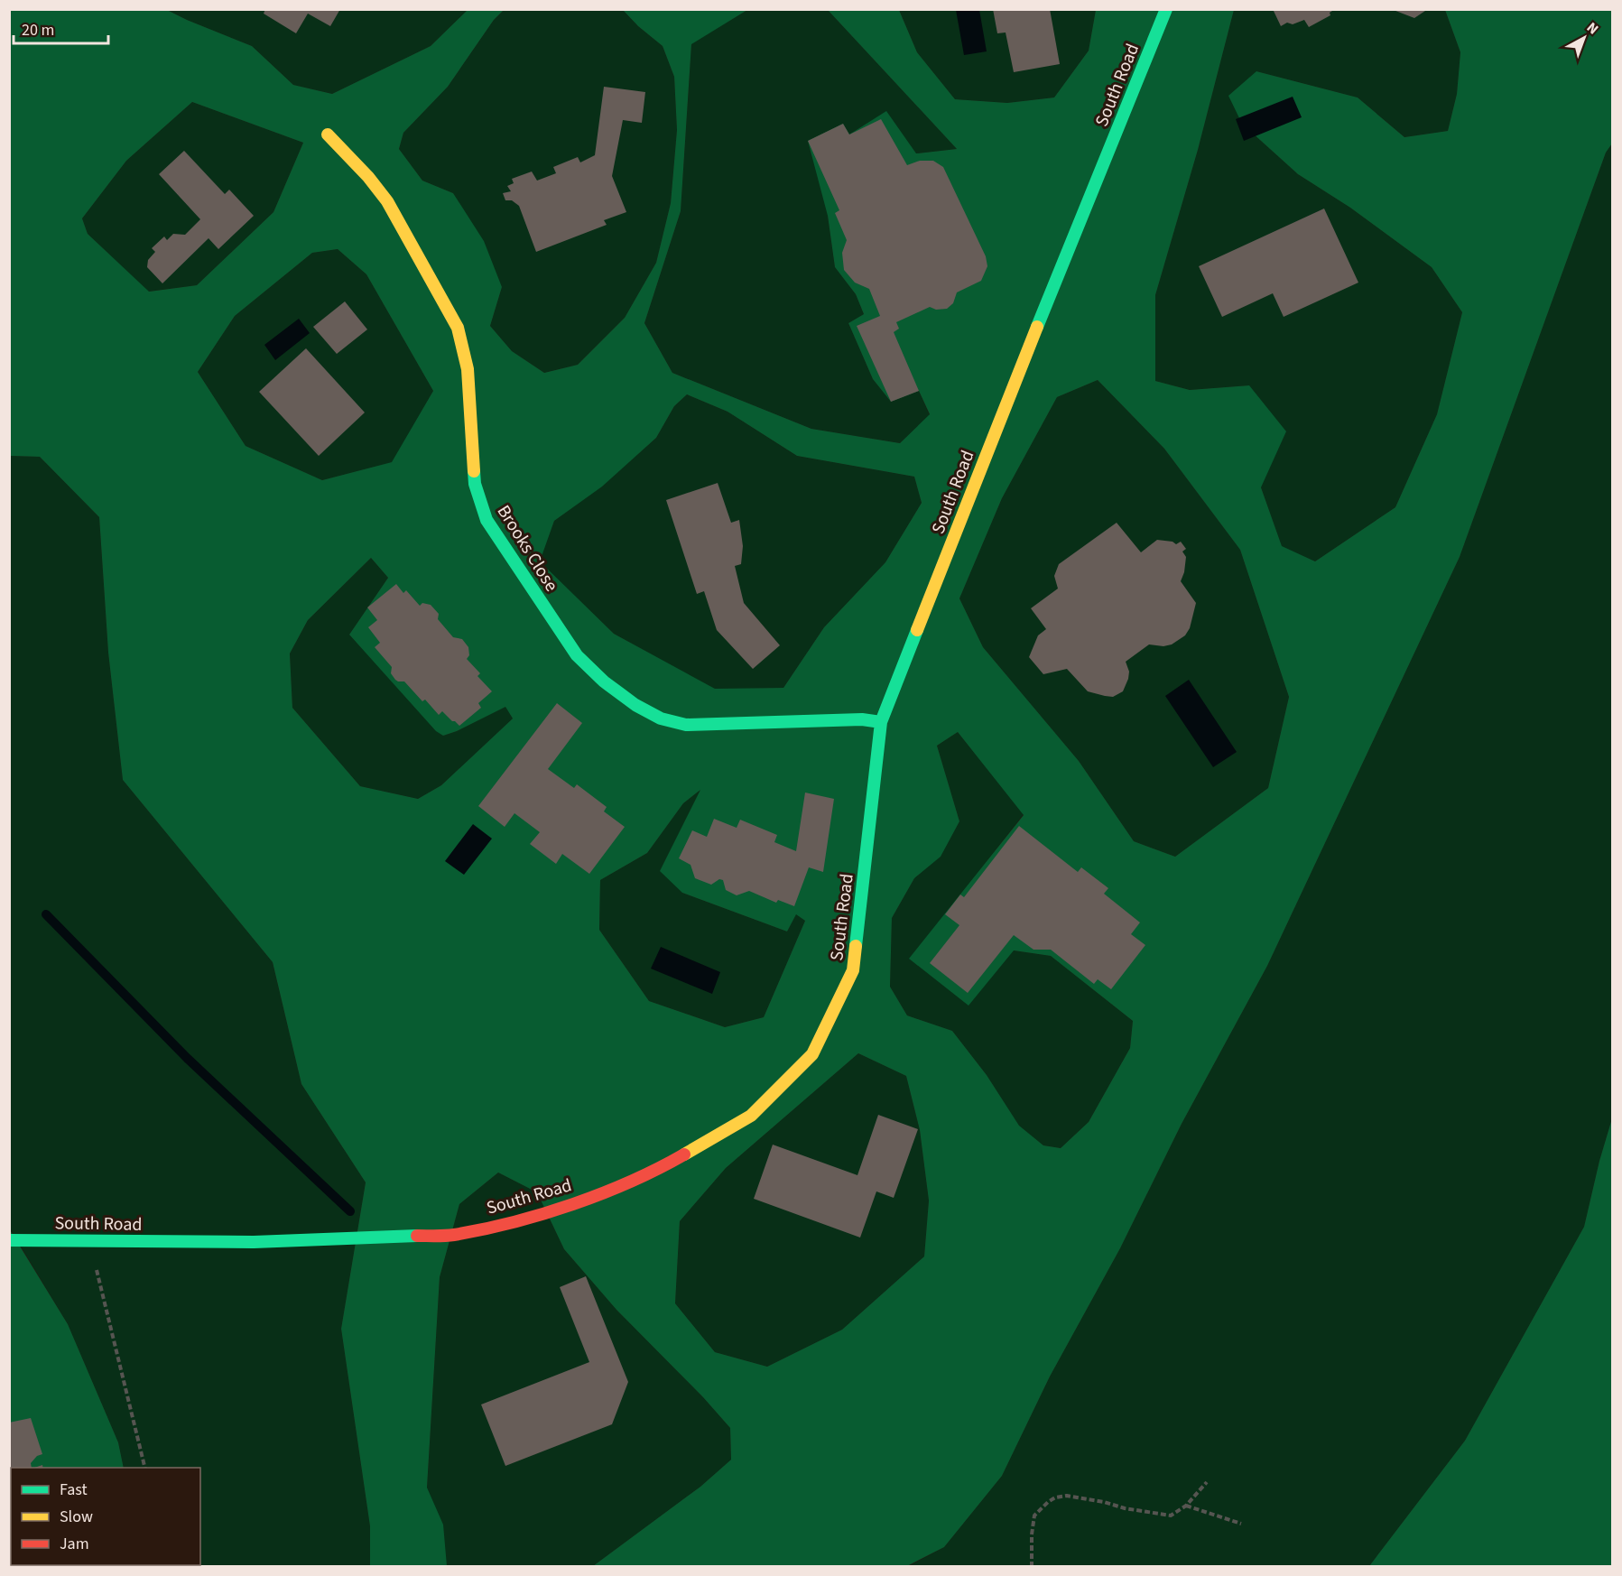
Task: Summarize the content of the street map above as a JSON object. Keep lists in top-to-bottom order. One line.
{"streets":{"street":["South Road","Brooks Close"]},"crossings":[["South Road","Brooks Close"]],"legend":["Fast","Slow","Jam"],"scale_bar":"20 m","north":"top right"}
